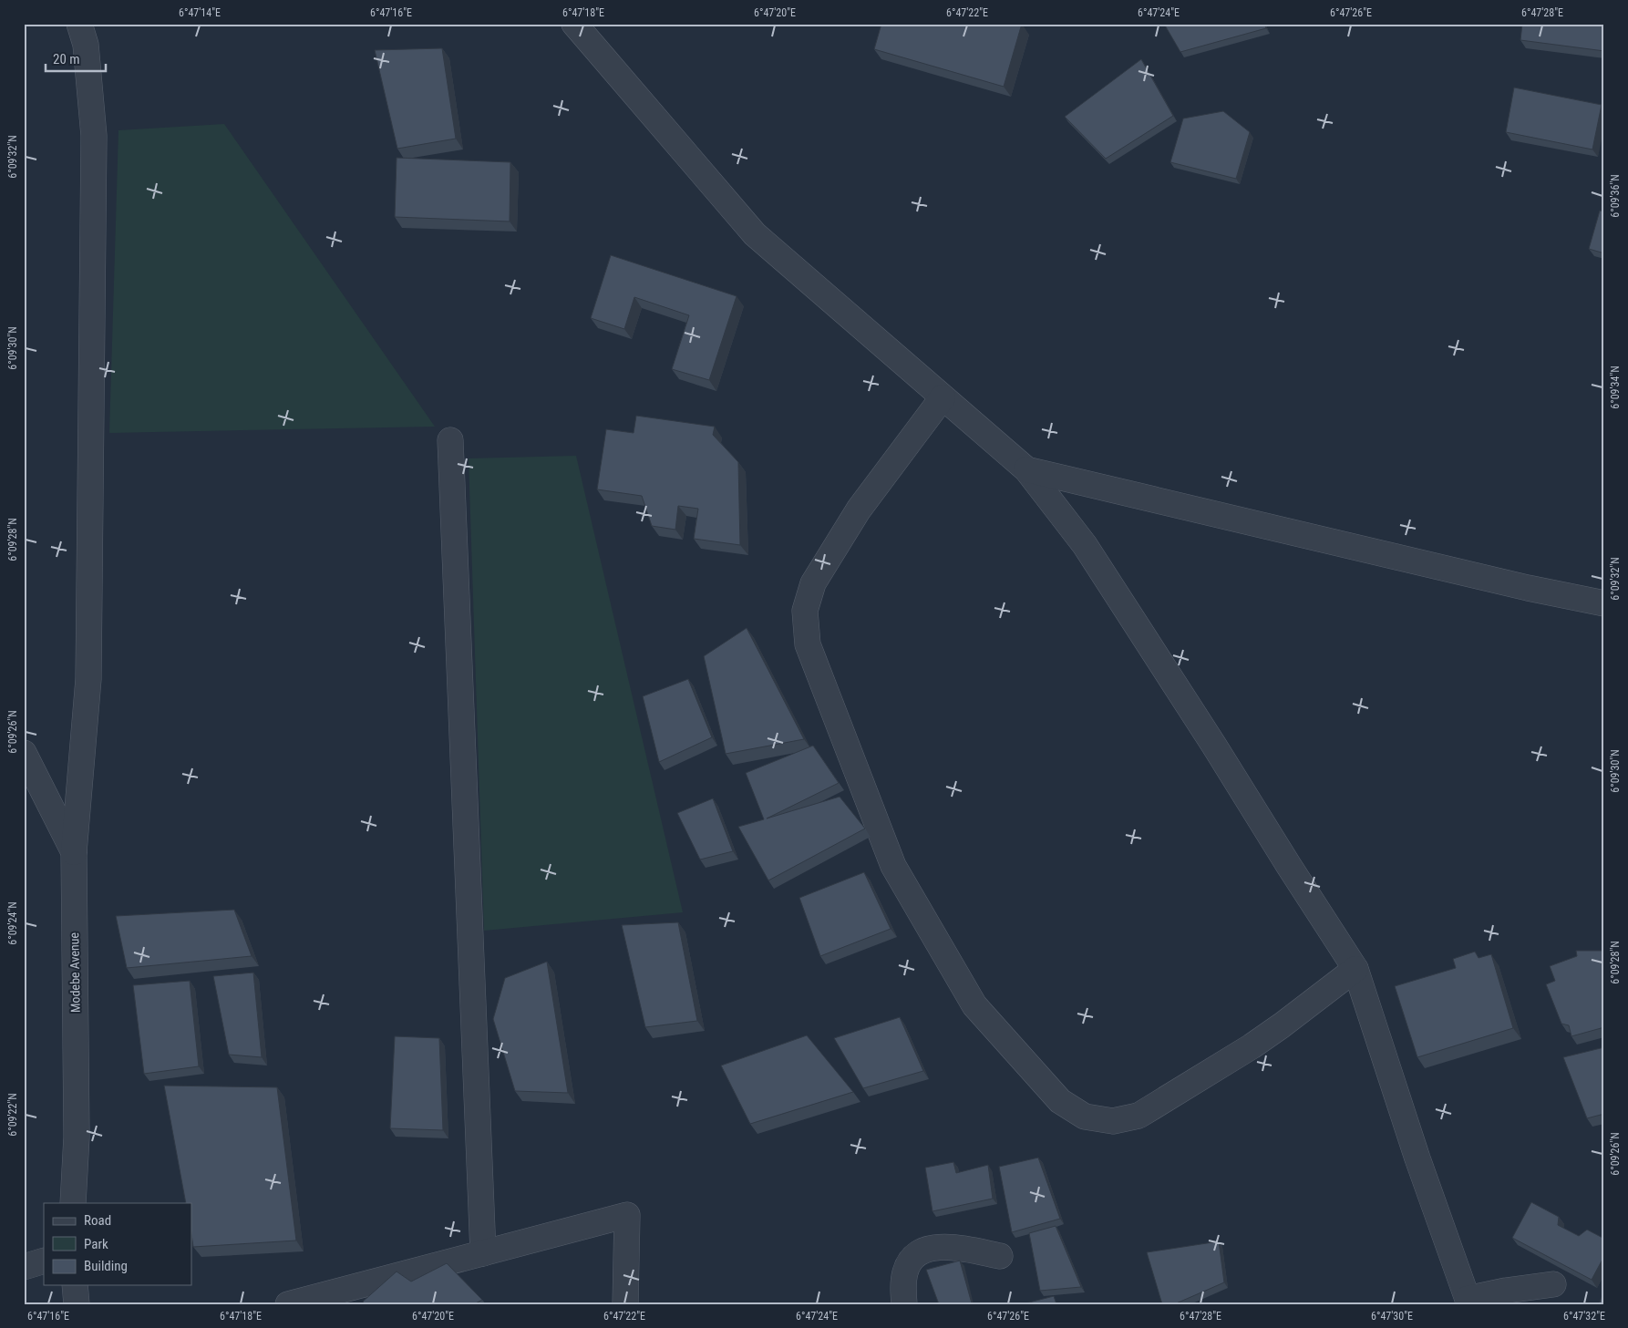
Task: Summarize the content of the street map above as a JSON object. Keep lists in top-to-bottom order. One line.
{"streets":{"street":["Modebe Avenue"]},"legend":["Road","Park","Building"],"scale_bar":"20 m","coordinates":["6°47'14\"E","6°47'16\"E","6°47'18\"E","6°47'20\"E","6°47'22\"E","6°47'24\"E","6°47'26\"E","6°47'28\"E","6°09'32\"N","6°09'36\"N","6°09'30\"N","6°09'34\"N","6°09'28\"N","6°09'26\"N","6°09'24\"N","6°09'22\"N","6°47'30\"E","6°47'32\"E"]}
